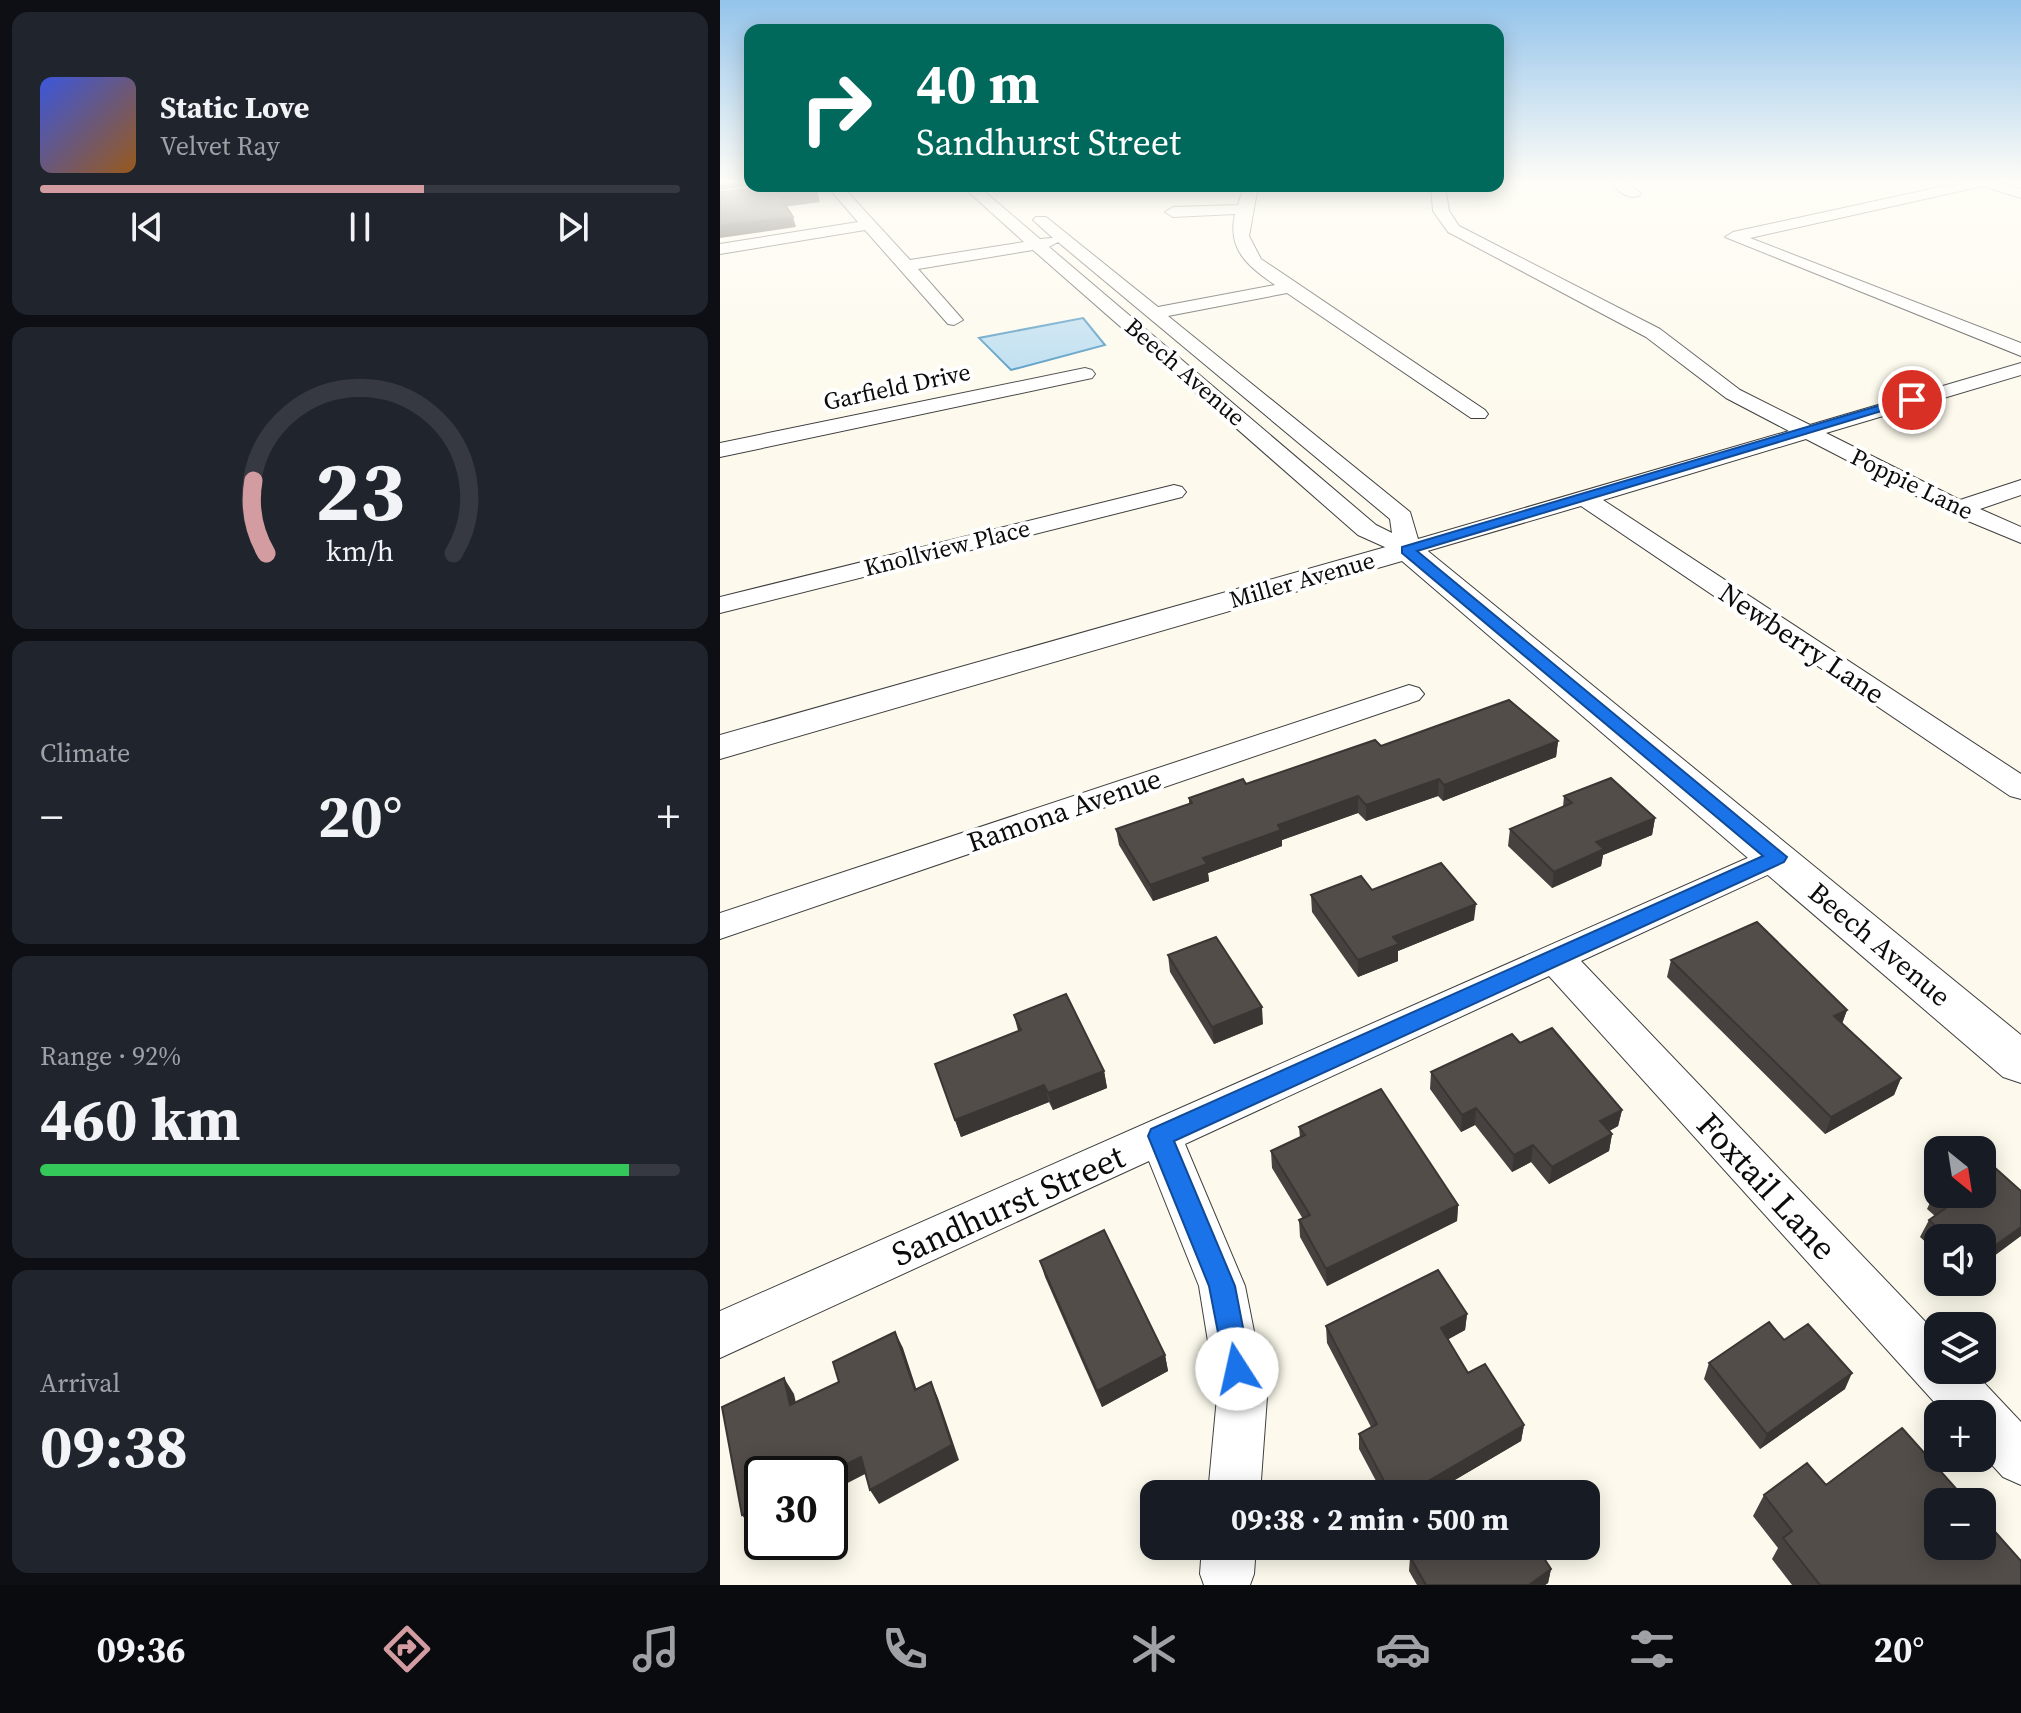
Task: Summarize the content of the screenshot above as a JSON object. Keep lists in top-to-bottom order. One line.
{"streets":{"street":["Beech Avenue","Garfield Drive","Poppie Lane","Knollview Place","Miller Avenue","Newberry Lane","Ramona Avenue","Foxtail Lane","Sandhurst Street"]},"crossings":[["Beech Avenue","Miller Avenue"],["Beech Avenue","Sandhurst Street"],["Poppie Lane","Miller Avenue"],["Miller Avenue","Newberry Lane"],["Foxtail Lane","Sandhurst Street"]],"north":"bottom right","page":{"turn":["40 m","Sandhurst Street"],"song":["Static Love","Velvet Ray"],"tile":["Climate",["Range · 92%","460 km"],["Arrival","09:38"]],"heat":["−","20°","+"],"map_buttons":["+","−"],"limit":"30","trip":"09:38 · 2 min · 500 m","tabs":["09:36","20°"],"gauge":["23","km/h"]}}
